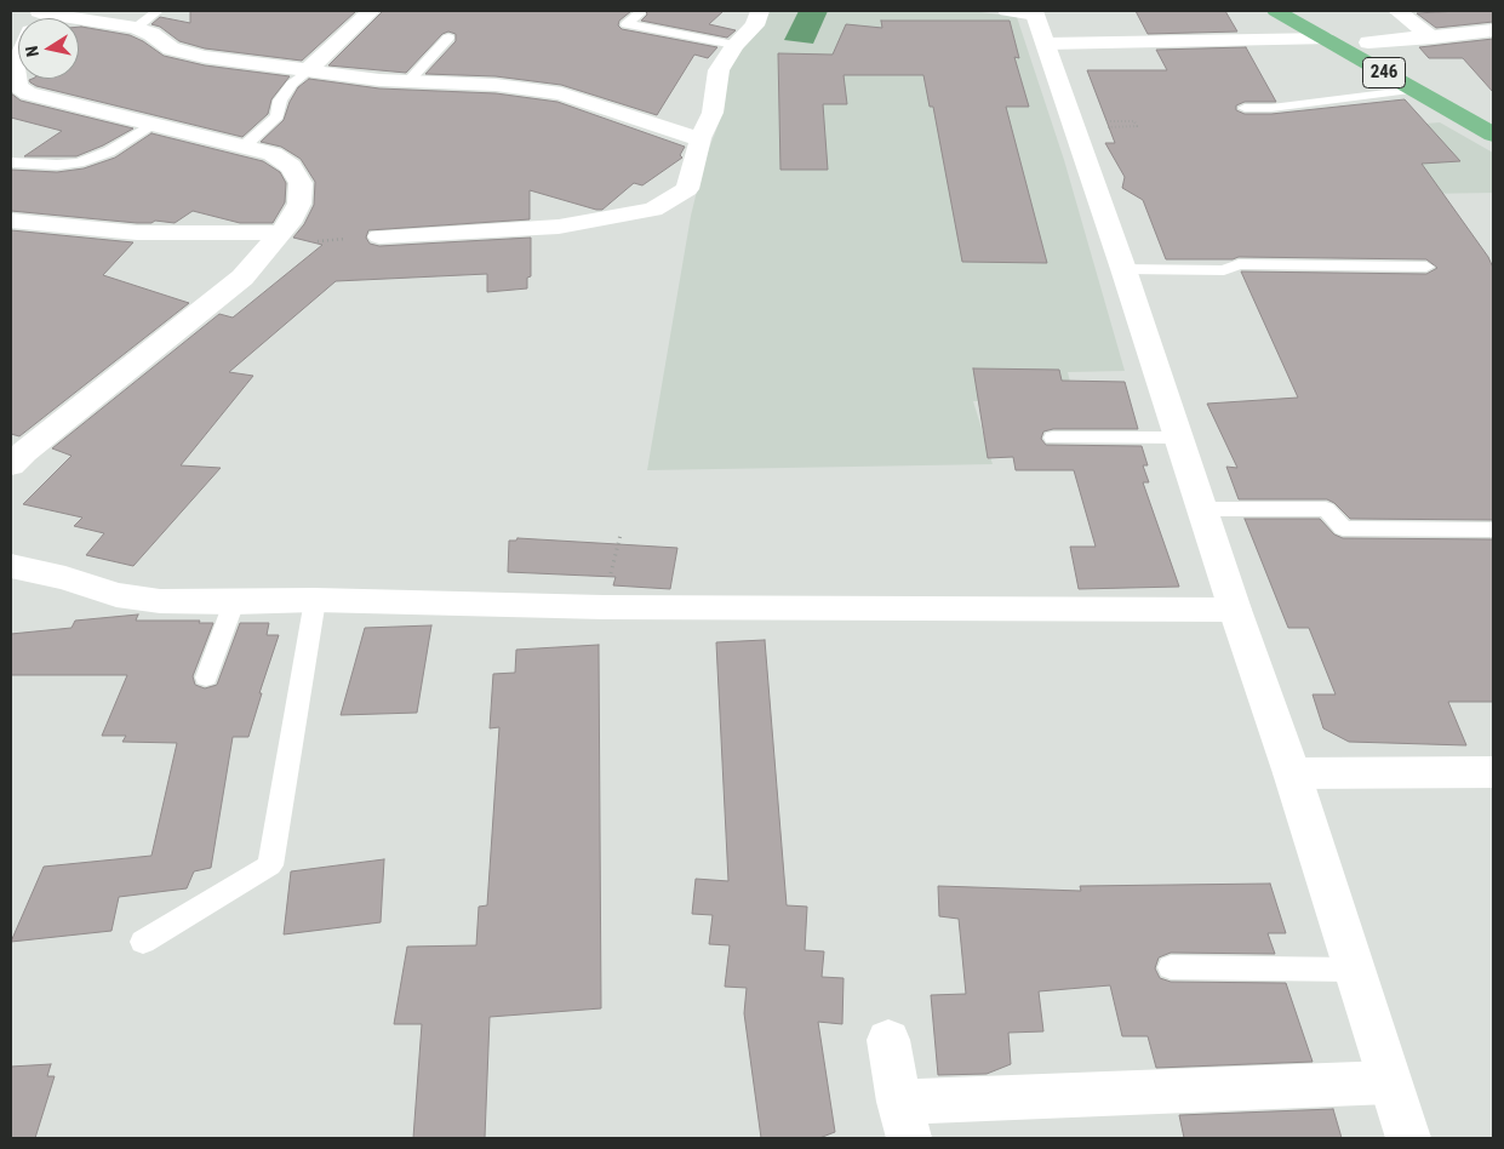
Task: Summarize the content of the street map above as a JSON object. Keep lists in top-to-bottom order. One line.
{"streets":{"highway":["246"]},"north":"left"}
